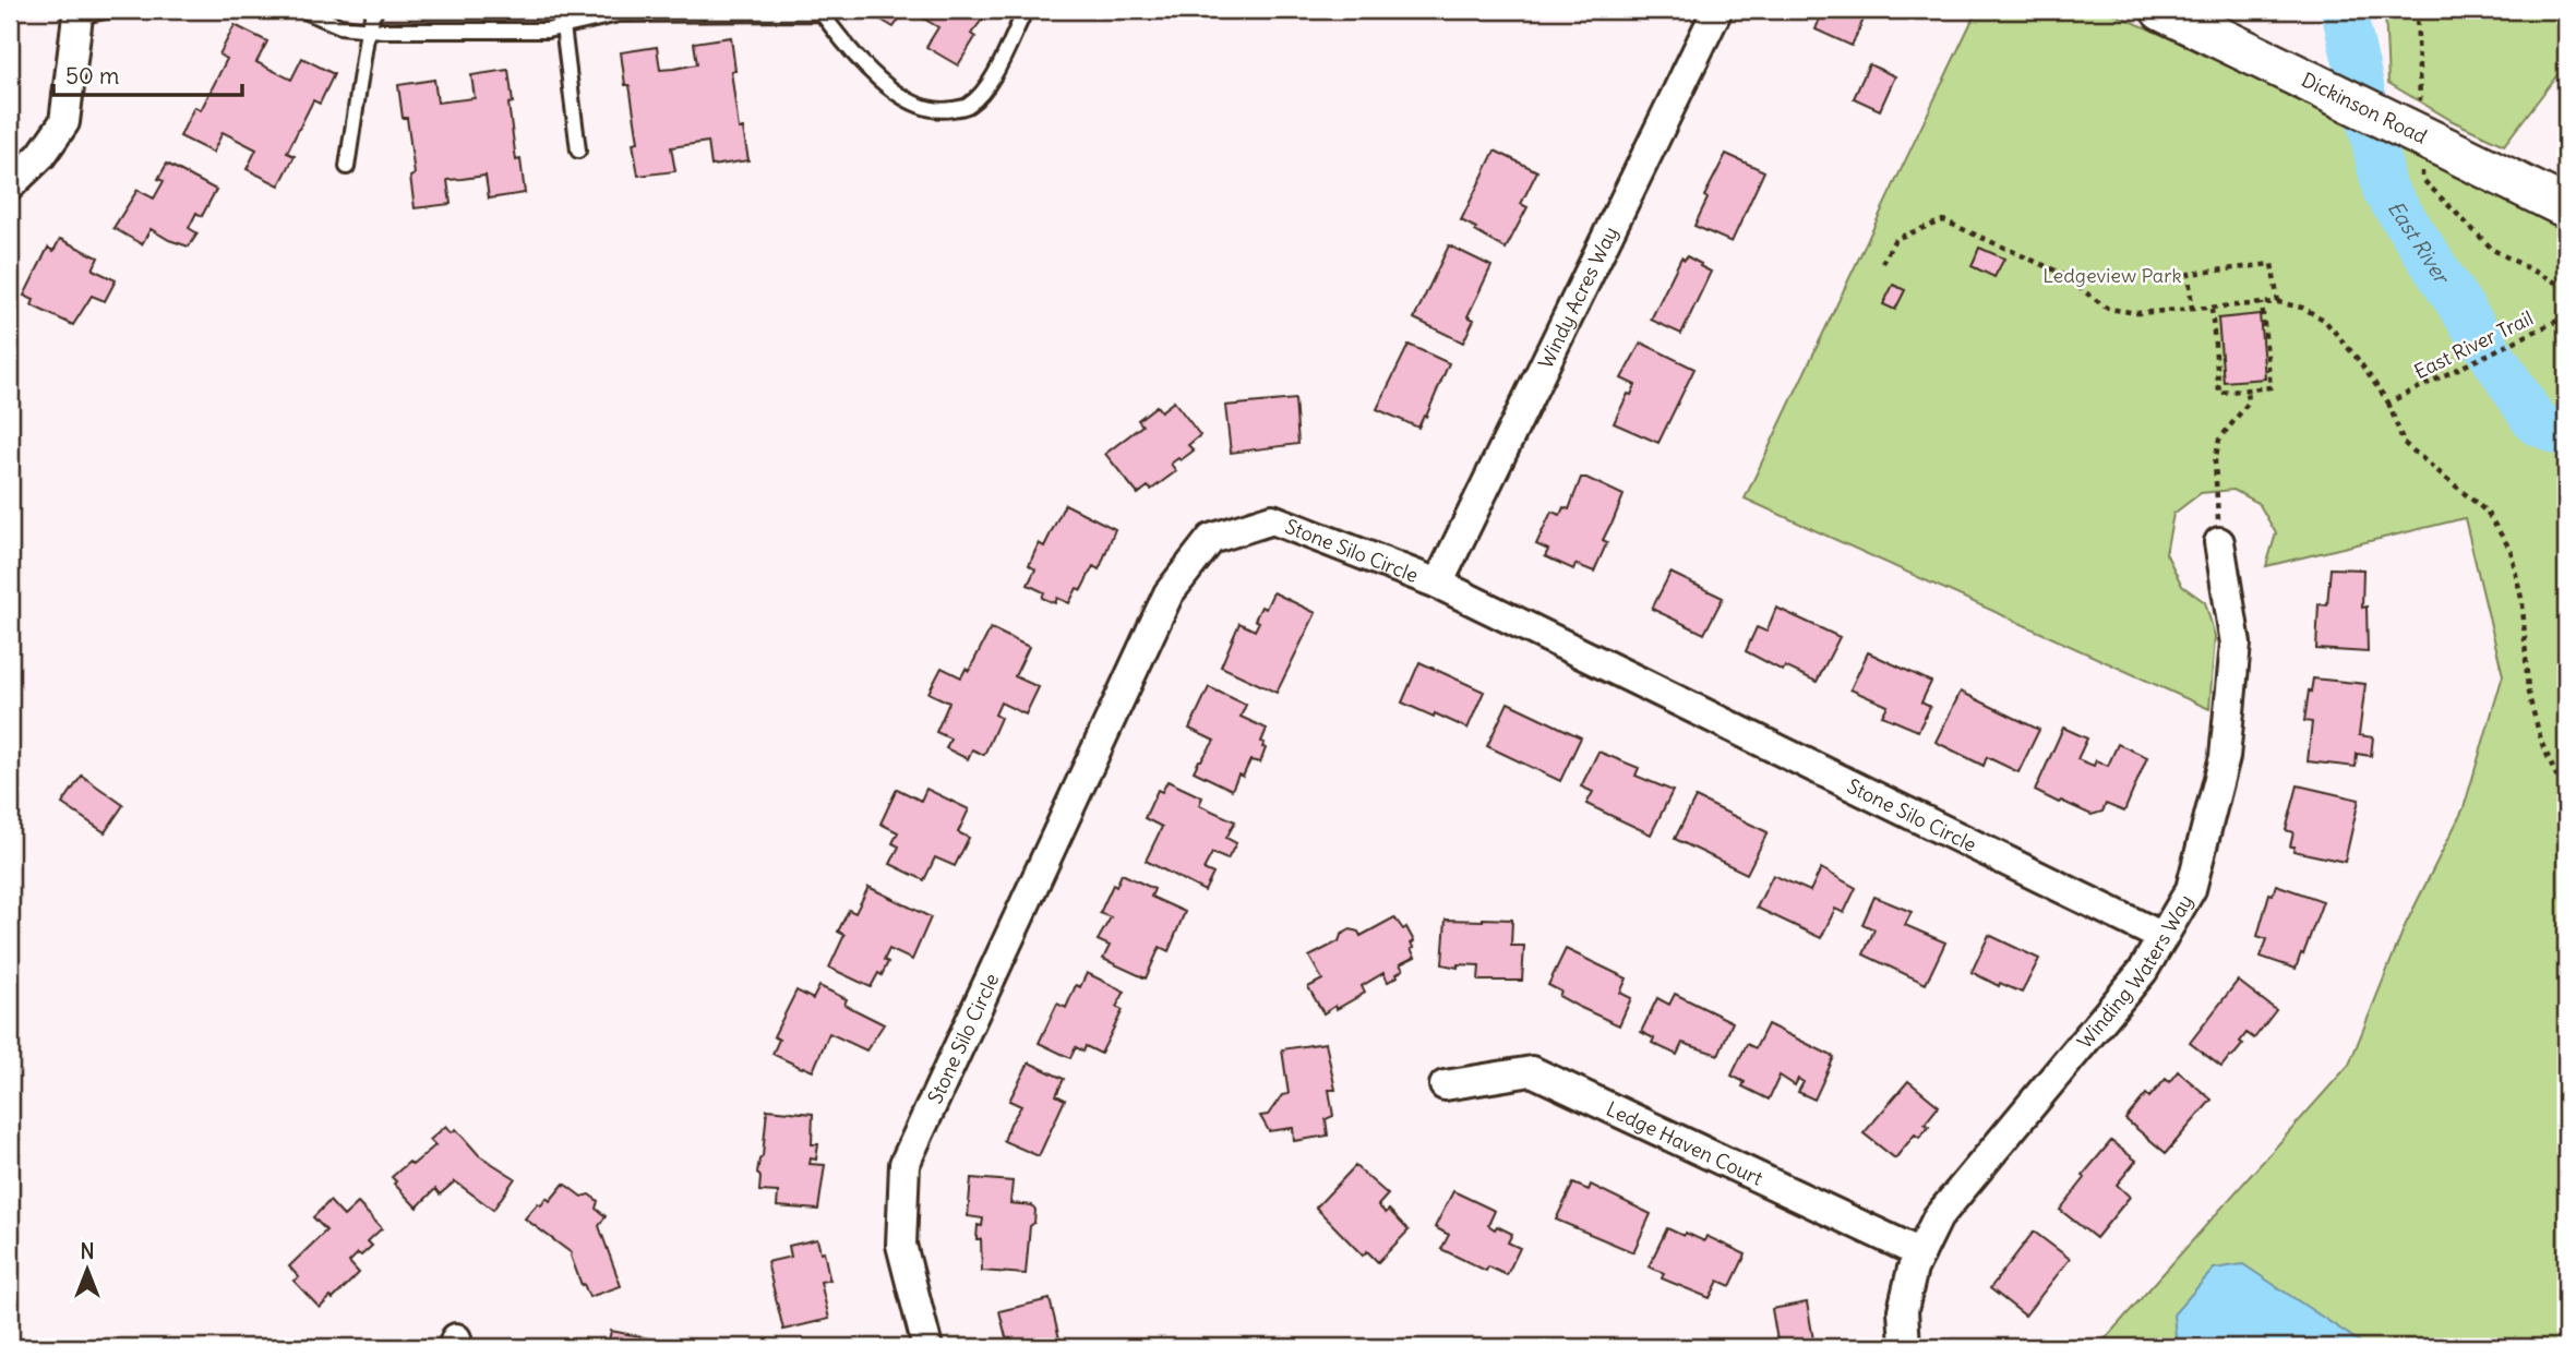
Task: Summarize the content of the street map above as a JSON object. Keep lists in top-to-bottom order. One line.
{"streets":{"street":["Dickinson Road","Windy Acres Way","Stone Silo Circle","Winding Waters Way","Ledge Haven Court"],"path":["East River Trail"]},"crossings":[["Windy Acres Way","Stone Silo Circle"],["Stone Silo Circle","Winding Waters Way"],["Winding Waters Way","Ledge Haven Court"]],"water":["East River"],"parks":["Ledgeview Park"],"scale_bar":"50 m","north":"top"}
